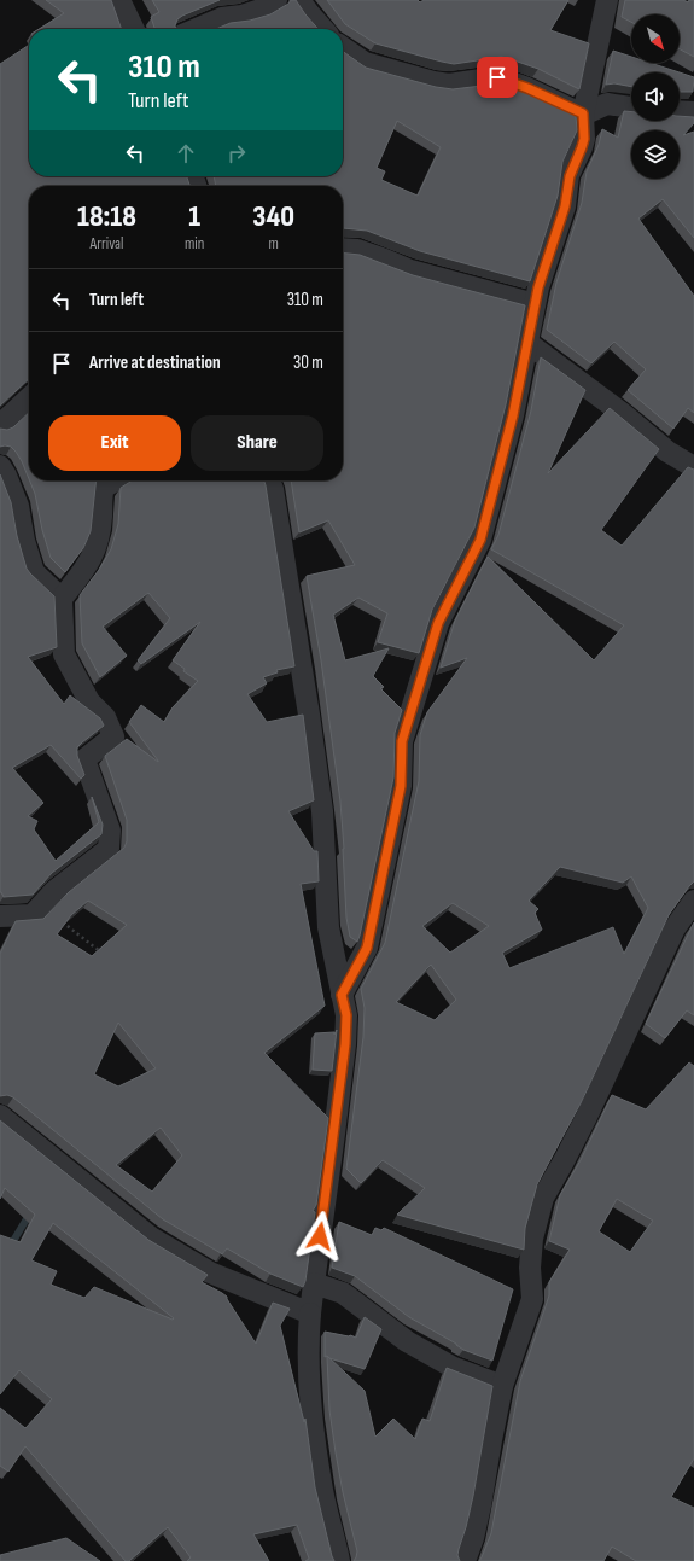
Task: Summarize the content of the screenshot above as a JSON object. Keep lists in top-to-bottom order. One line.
{"north":"bottom right","page":{"turn":["310 m","Turn left"],"eta":["18:18","Arrival","1","min","340","m"],"list":[{"name":"Turn left","value":"310 m"},{"name":"Arrive at destination","value":"30 m"}],"buttons":["Exit","Share"]}}
